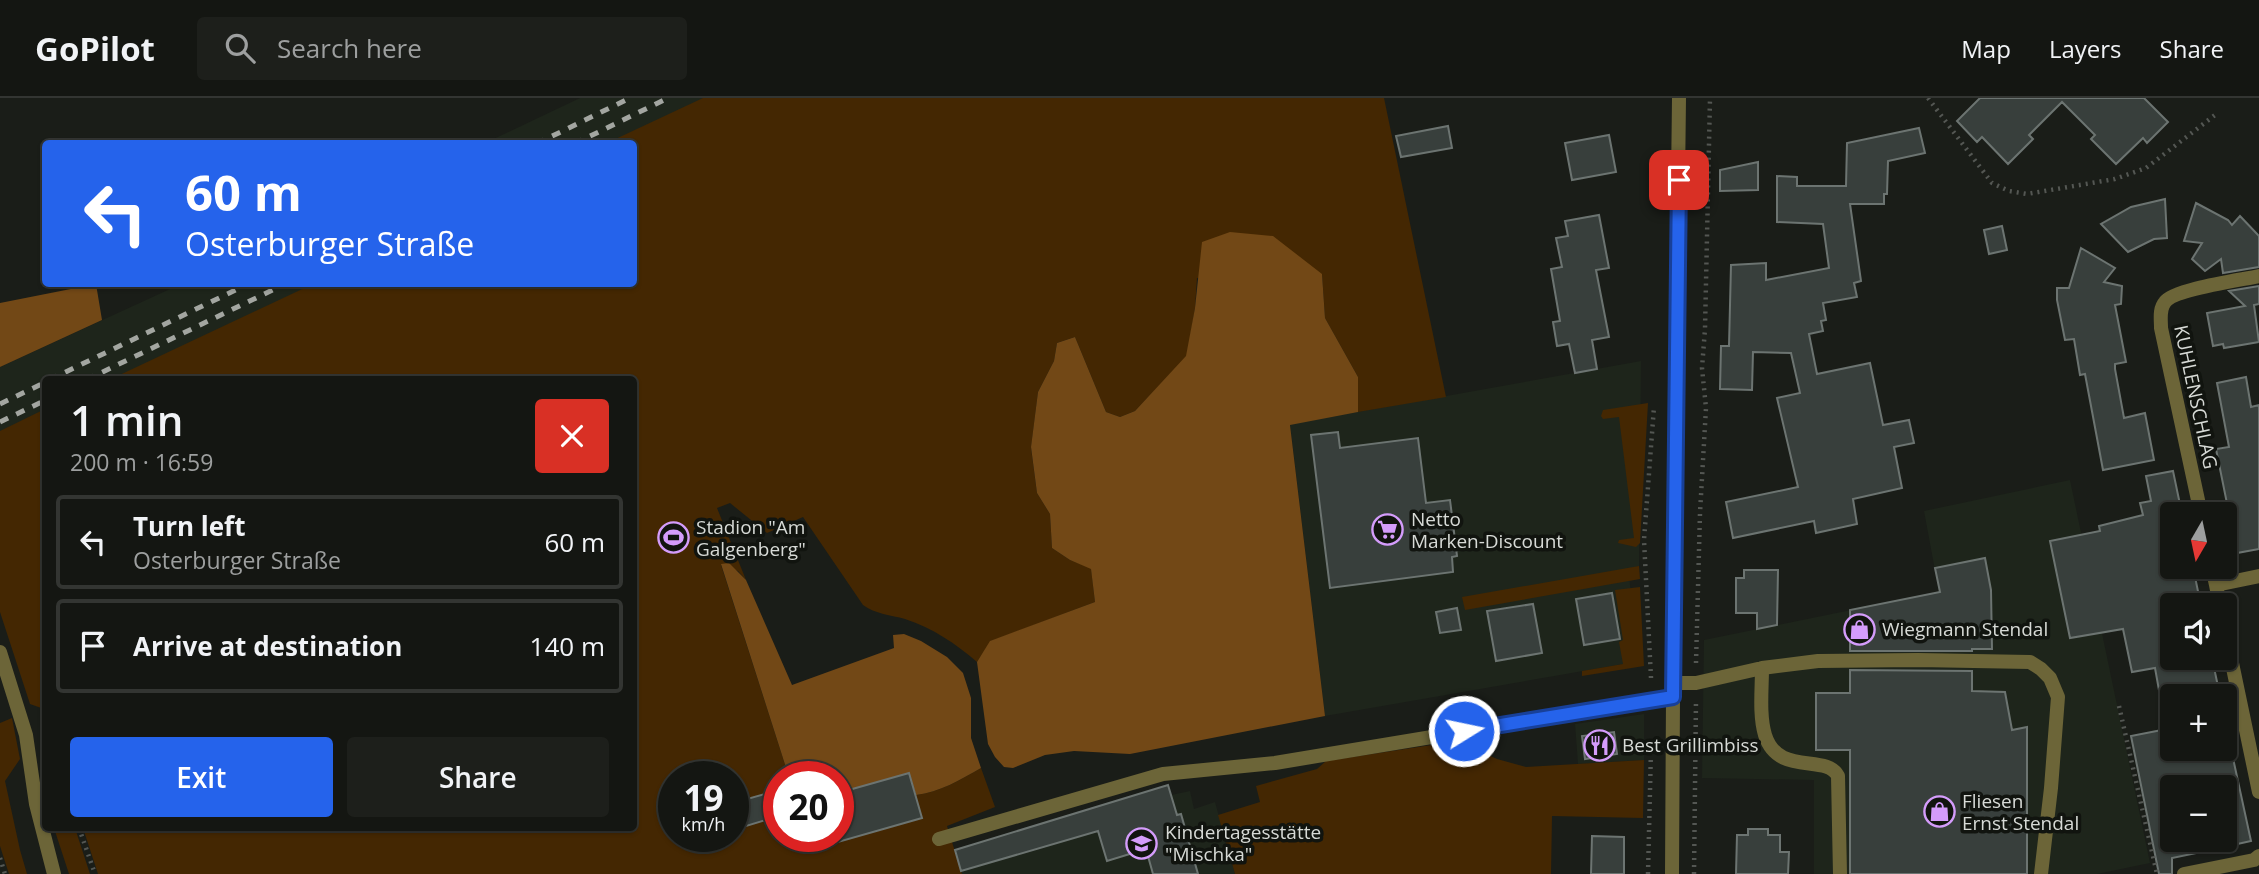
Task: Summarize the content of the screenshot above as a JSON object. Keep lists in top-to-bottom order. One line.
{"streets":{"street":["KUHLENSCHLAG"]},"places":{"supermarket":["Netto Marken-Discount"],"sports":["Stadion \"Am Galgenberg\""],"shop":["Wiegmann Stendal","Fliesen Ernst Stendal"],"restaurant":["Best Grillimbiss"],"school or university":["Kindertagesstätte \"Mischka\""]},"north":"bottom","page":{"header":"GoPilot","search":"Search here","nav":["Map","Layers","Share"],"turn":["60 m","Osterburger Straße"],"heading":["1 min","200 m · 16:59"],"list":[{"name":"Turn left","note":"Osterburger Straße","value":"60 m"},{"name":"Arrive at destination","value":"140 m"}],"map_buttons":["+","−"],"buttons":["Exit","Share"],"speed":"19 km/h","limit":"20"}}
